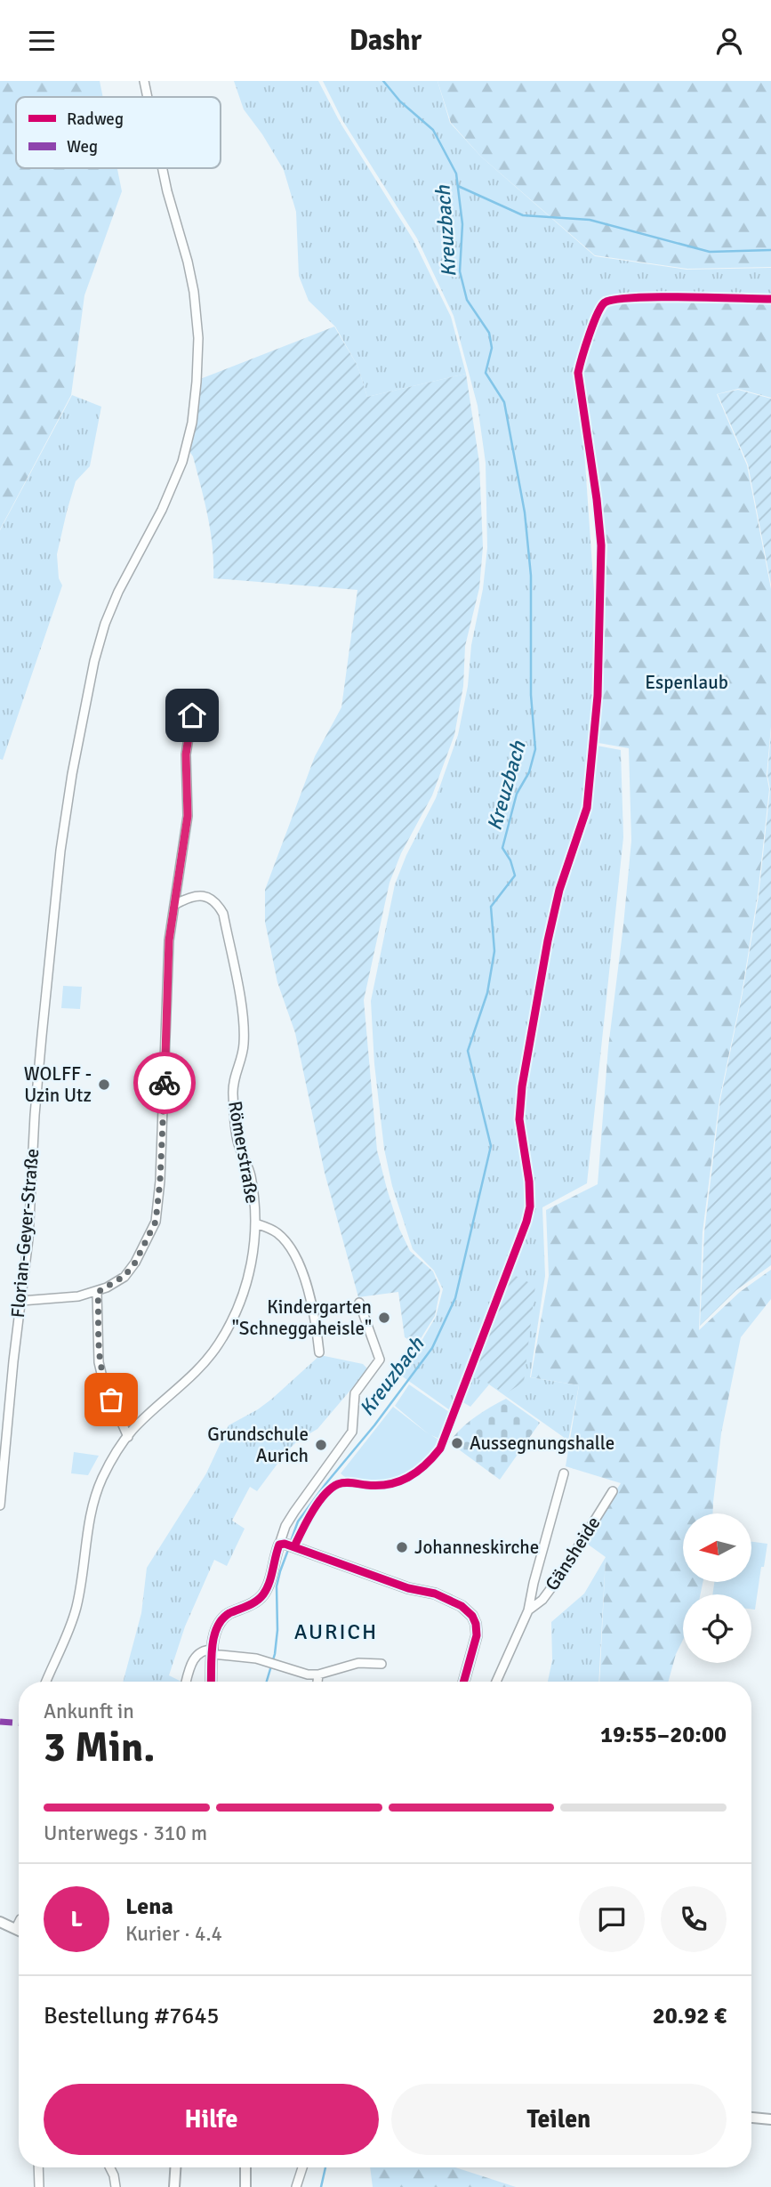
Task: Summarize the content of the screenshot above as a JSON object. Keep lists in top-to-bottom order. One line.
{"streets":{"street":["Römerstraße","Florian-Geyer-Straße","Gänsheide"]},"districts":["AURICH"],"water":["Kreuzbach"],"parks":["Espenlaub"],"places":["WOLFF - Uzin Utz","Kindergarten \"Schneggaheisle\"","Aussegnungshalle","Grundschule Aurich","Johanneskirche"],"legend":["Radweg","Weg"],"north":"left","page":{"header":"Dashr","heading":["3 Min.","Ankunft in","19:55–20:00"],"panel":["Lena","Kurier · 4.4","Bestellung #7645","20.92 €"],"bar":"Unterwegs · 310 m","round":"L","buttons":["Hilfe","Teilen"]}}
